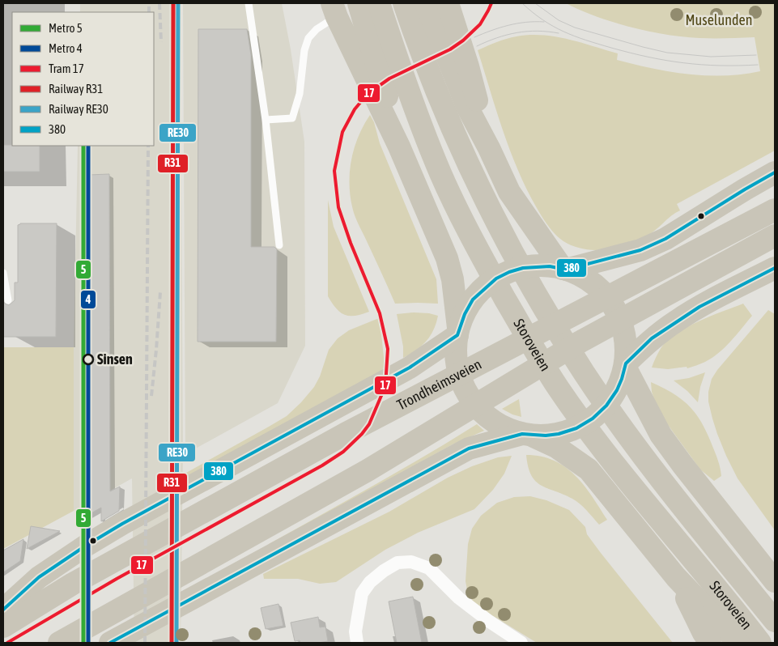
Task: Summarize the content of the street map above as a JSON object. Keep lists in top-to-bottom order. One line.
{"streets":{"highway":["Storoveien","Trondheimsveien"]},"parks":["Muselunden"],"places":["Sinsen"],"lines":["tram line 17","rail line R31","rail line RE30","metro line 5","metro line 4","transit line 380"],"legend":["Metro 5","Metro 4","Tram 17","Railway R31","Railway RE30","380"]}
